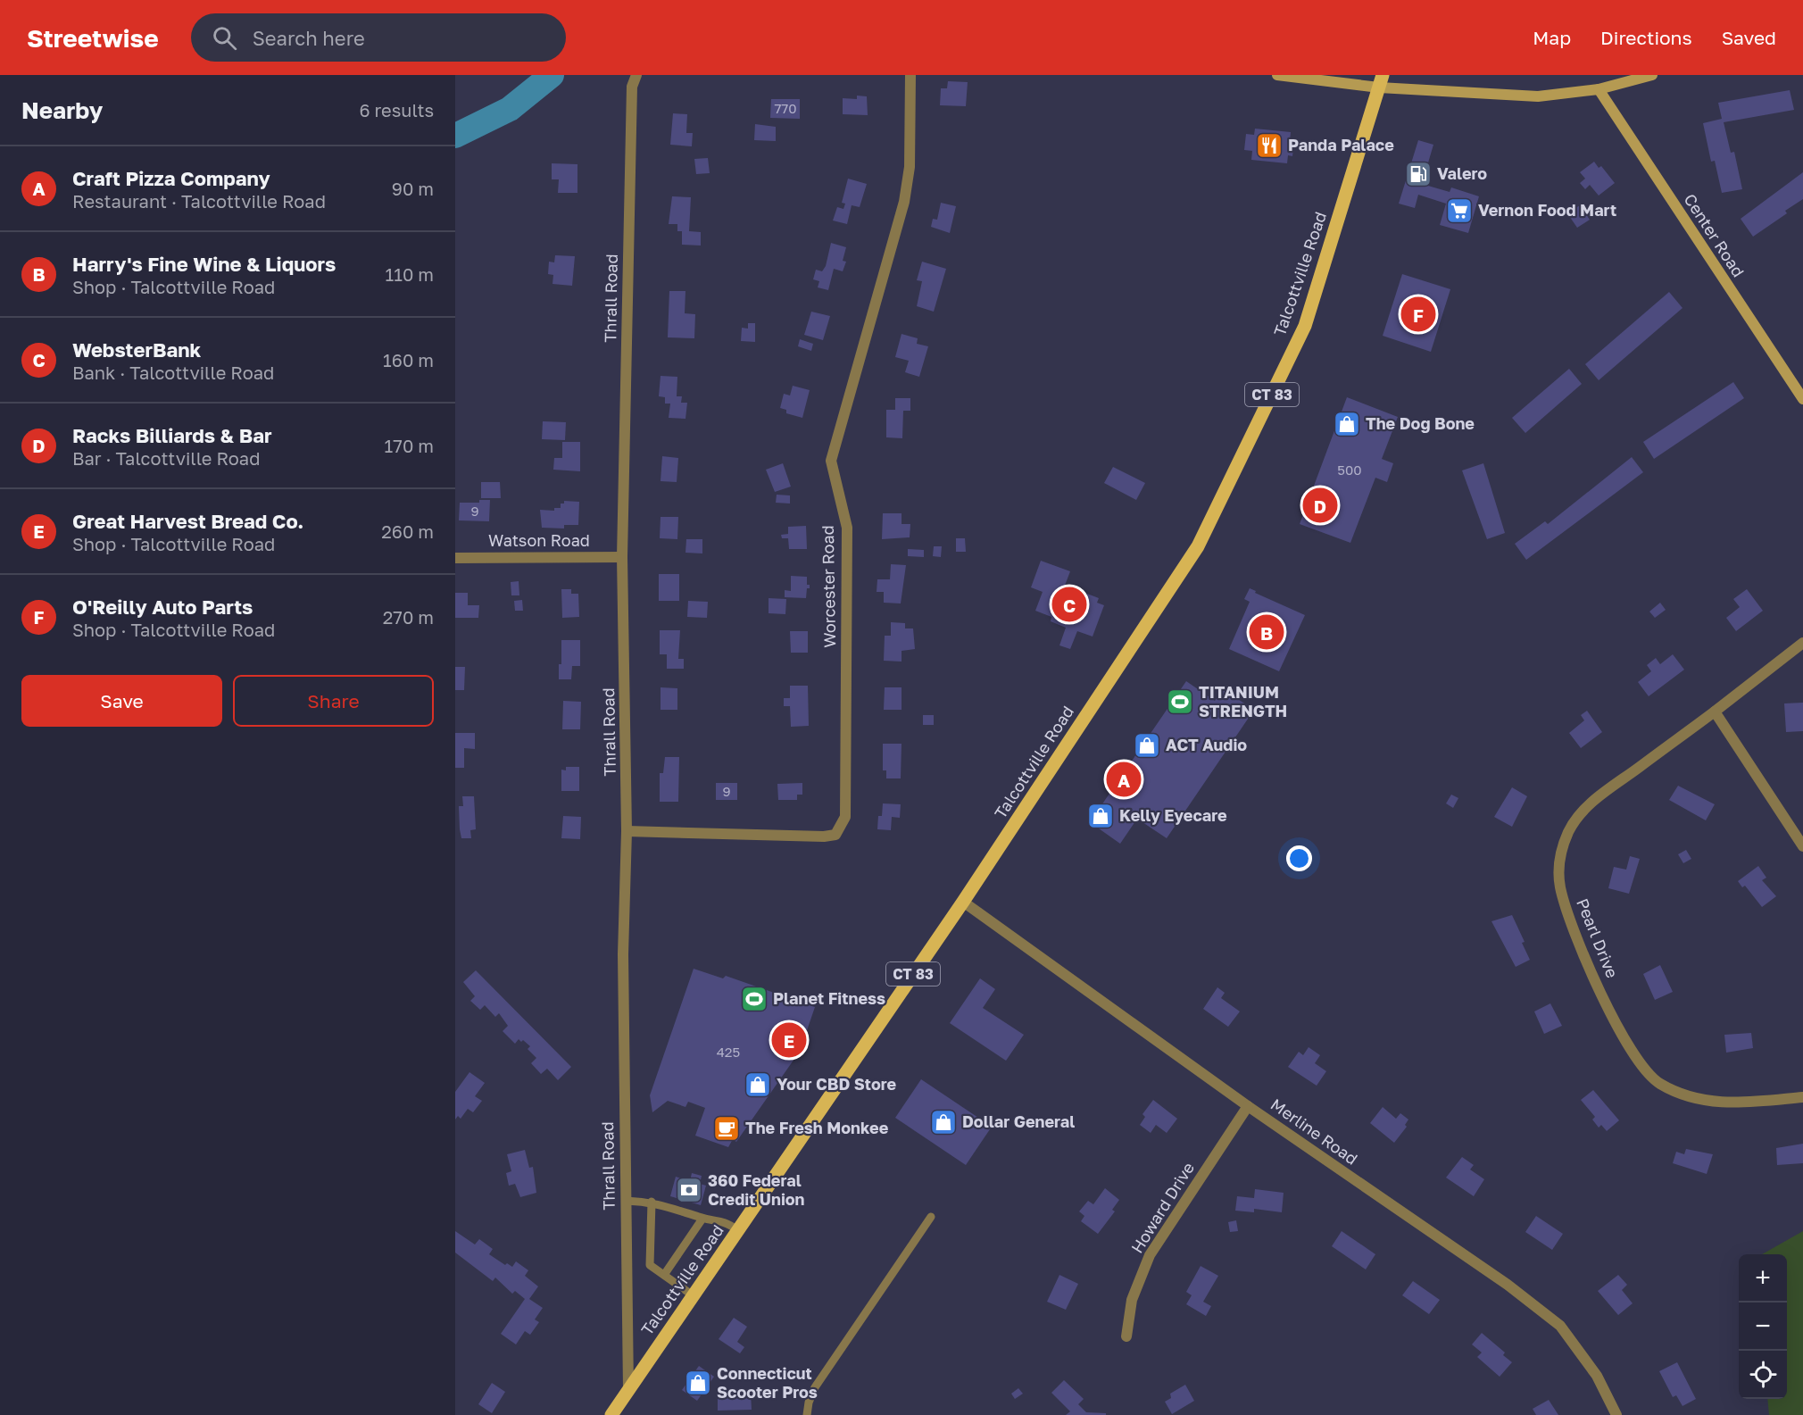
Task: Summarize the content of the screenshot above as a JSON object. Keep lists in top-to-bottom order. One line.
{"streets":{"main road":["Talcottville Road","CT 83"],"street":["Center Road","Thrall Road","Watson Road","Worcester Road","Pearl Drive","Merline Road","Howard Drive"]},"crossings":[["Talcottville Road","Thrall Road"],["Talcottville Road","Merline Road"],["Thrall Road","Watson Road"],["Thrall Road","Worcester Road"],["Merline Road","Howard Drive"]],"places":{"restaurant":["Panda Palace"],"fuel station":["Valero"],"supermarket":["Vernon Food Mart"],"shop":["The Dog Bone","ACT Audio","Kelly Eyecare","Your CBD Store","Dollar General","Connecticut Scooter Pros"],"sports":["TITANIUM STRENGTH","Planet Fitness"],"cafe":["The Fresh Monkee"],"bank":["360 Federal Credit Union"]},"house_numbers":["770","500","9","9","425"],"page":{"header":"Streetwise","search":"Search here","nav":["Map","Directions","Saved"],"heading":["Nearby","6 results"],"list":[{"mark":"A","name":"Craft Pizza Company","note":"Restaurant · Talcottville Road","value":"90 m"},{"mark":"B","name":"Harry's Fine Wine & Liquors","note":"Shop · Talcottville Road","value":"110 m"},{"mark":"C","name":"WebsterBank","note":"Bank · Talcottville Road","value":"160 m"},{"mark":"D","name":"Racks Billiards & Bar","note":"Bar · Talcottville Road","value":"170 m"},{"mark":"E","name":"Great Harvest Bread Co.","note":"Shop · Talcottville Road","value":"260 m"},{"mark":"F","name":"O'Reilly Auto Parts","note":"Shop · Talcottville Road","value":"270 m"}],"pins":["F","D","C","B","A","E"],"buttons":["Save","Share"],"map_buttons":["+","−"]}}
